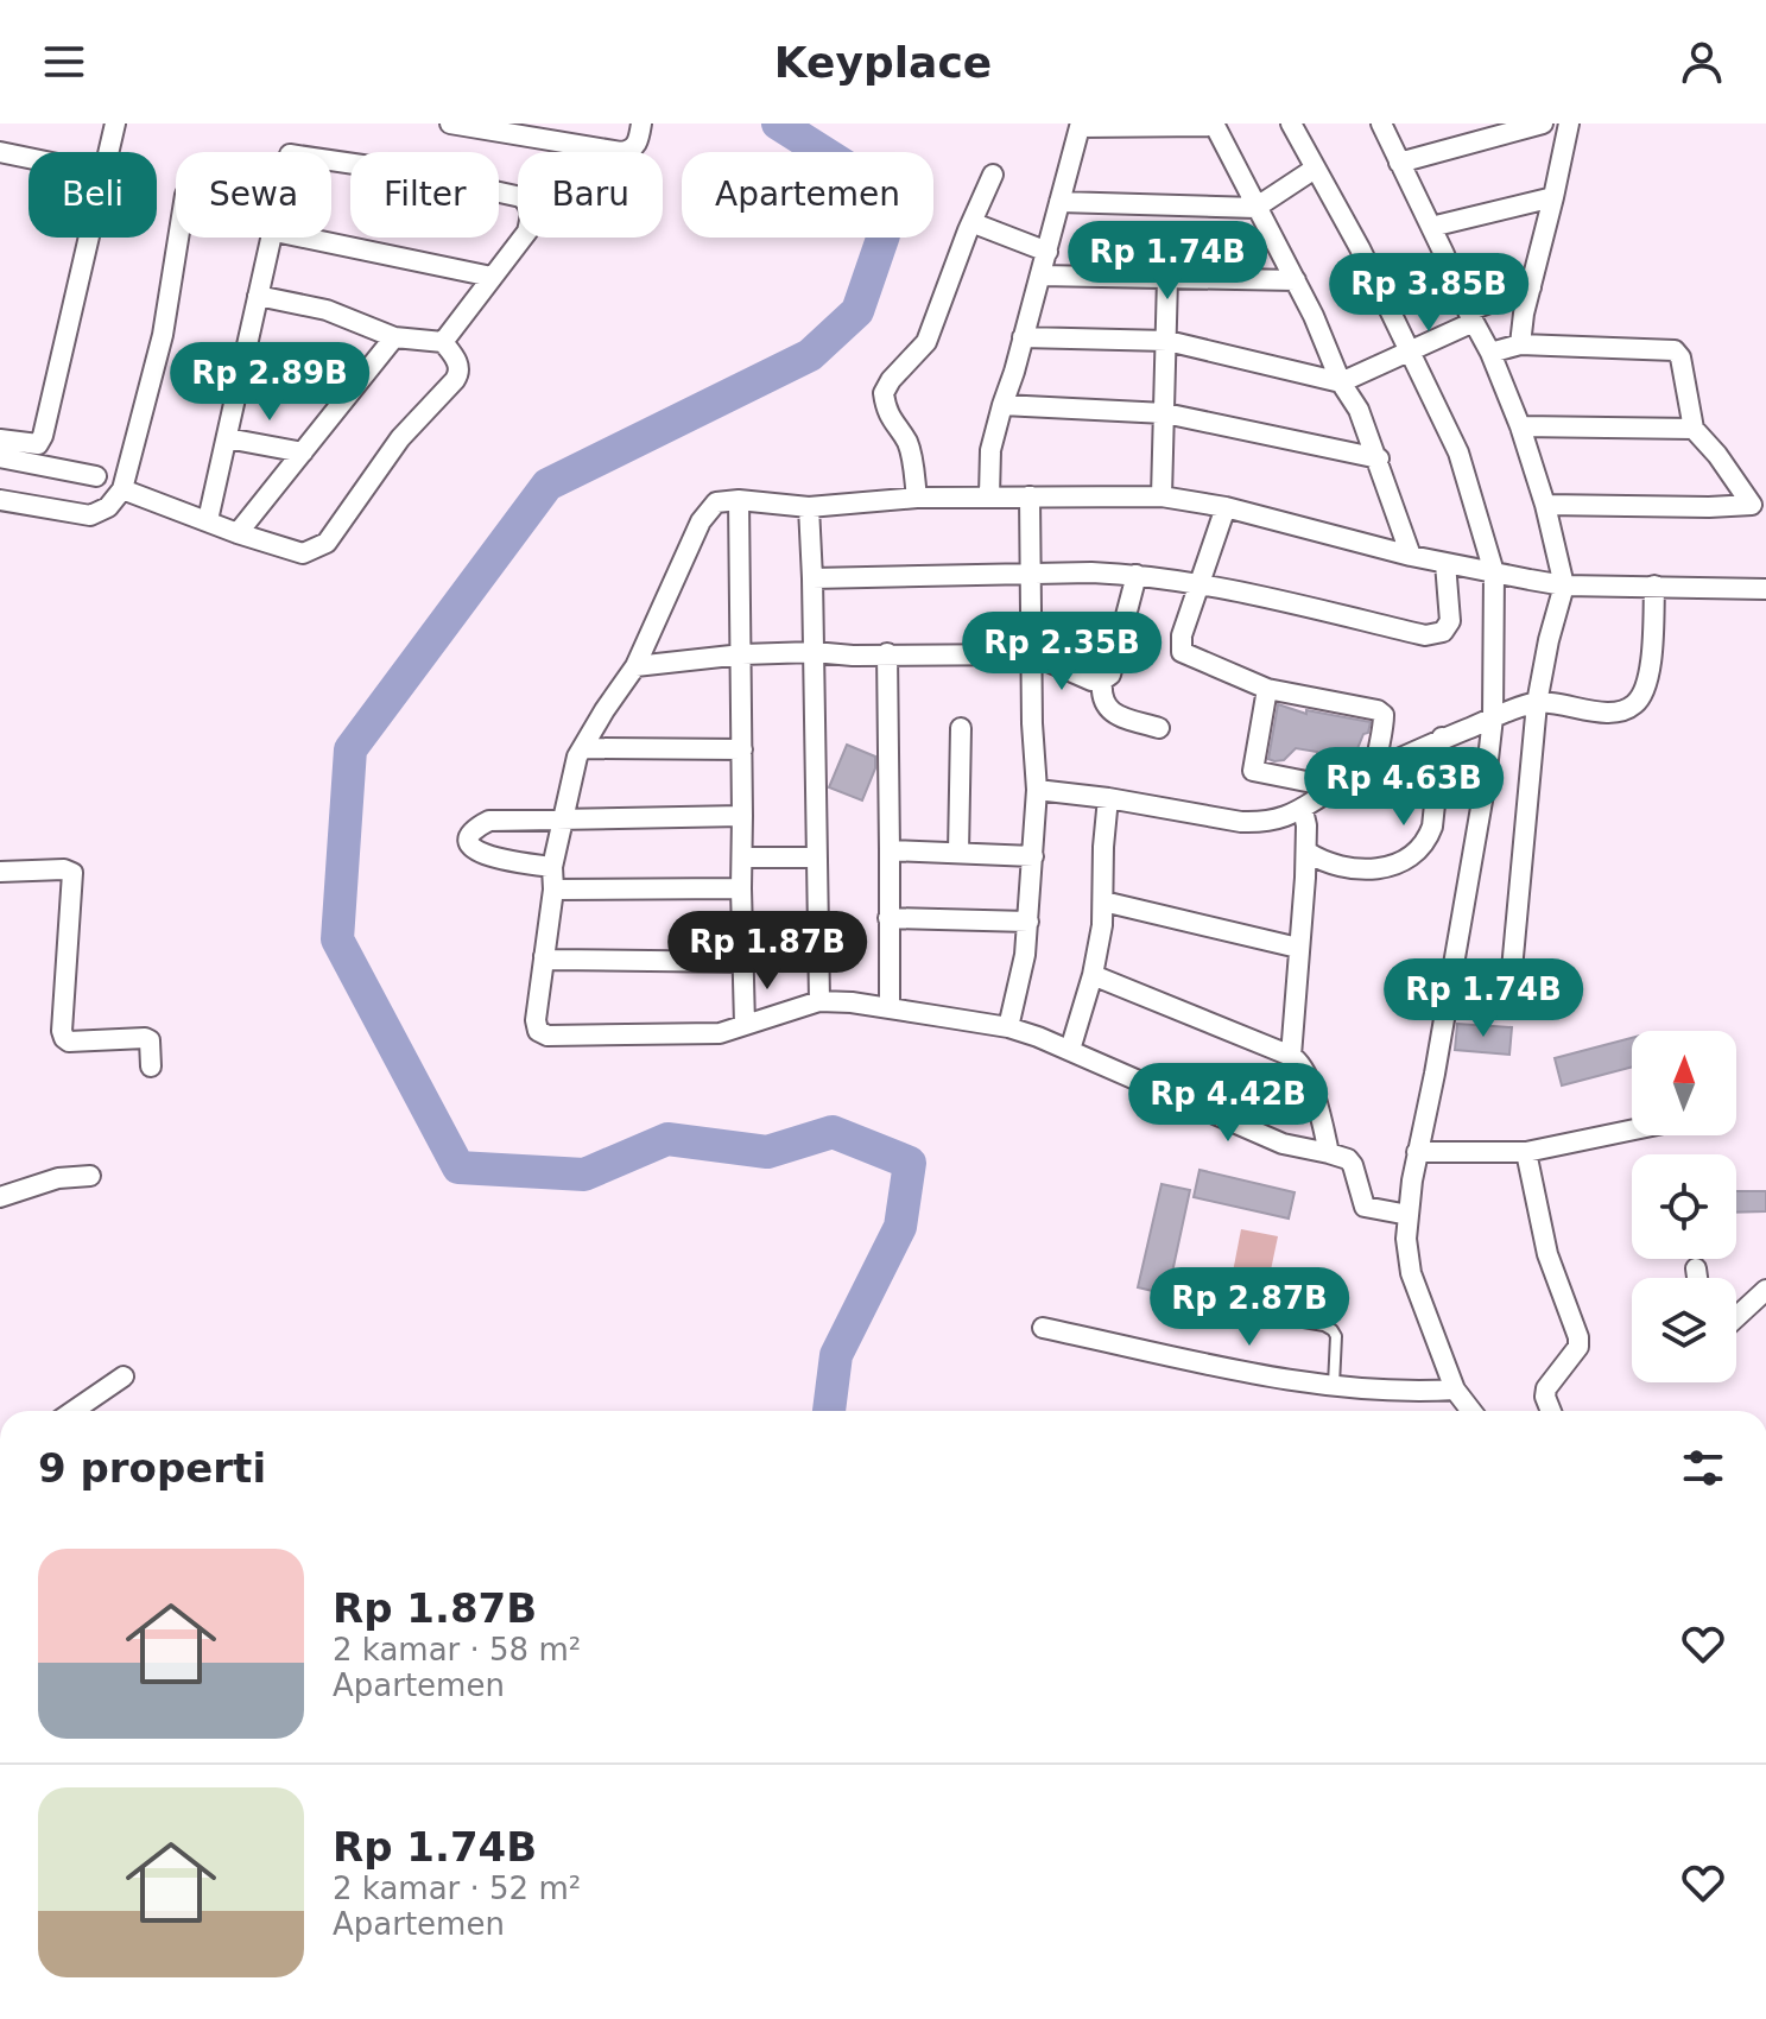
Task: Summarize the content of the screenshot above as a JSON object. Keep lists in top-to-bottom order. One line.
{"north":"top","page":{"header":"Keyplace","chip":["Beli","Sewa","Filter","Baru","Apartemen"],"price":["Rp 1.74B","Rp 3.85B","Rp 2.89B","Rp 2.35B","Rp 4.63B","Rp 1.87B","Rp 1.74B","Rp 4.42B","Rp 2.87B"],"heading":"9 properti","list":[{"name":"Rp 1.87B","note":"2 kamar · 58 m² · Apartemen"},{"name":"Rp 1.74B","note":"2 kamar · 52 m² · Apartemen"}]}}
